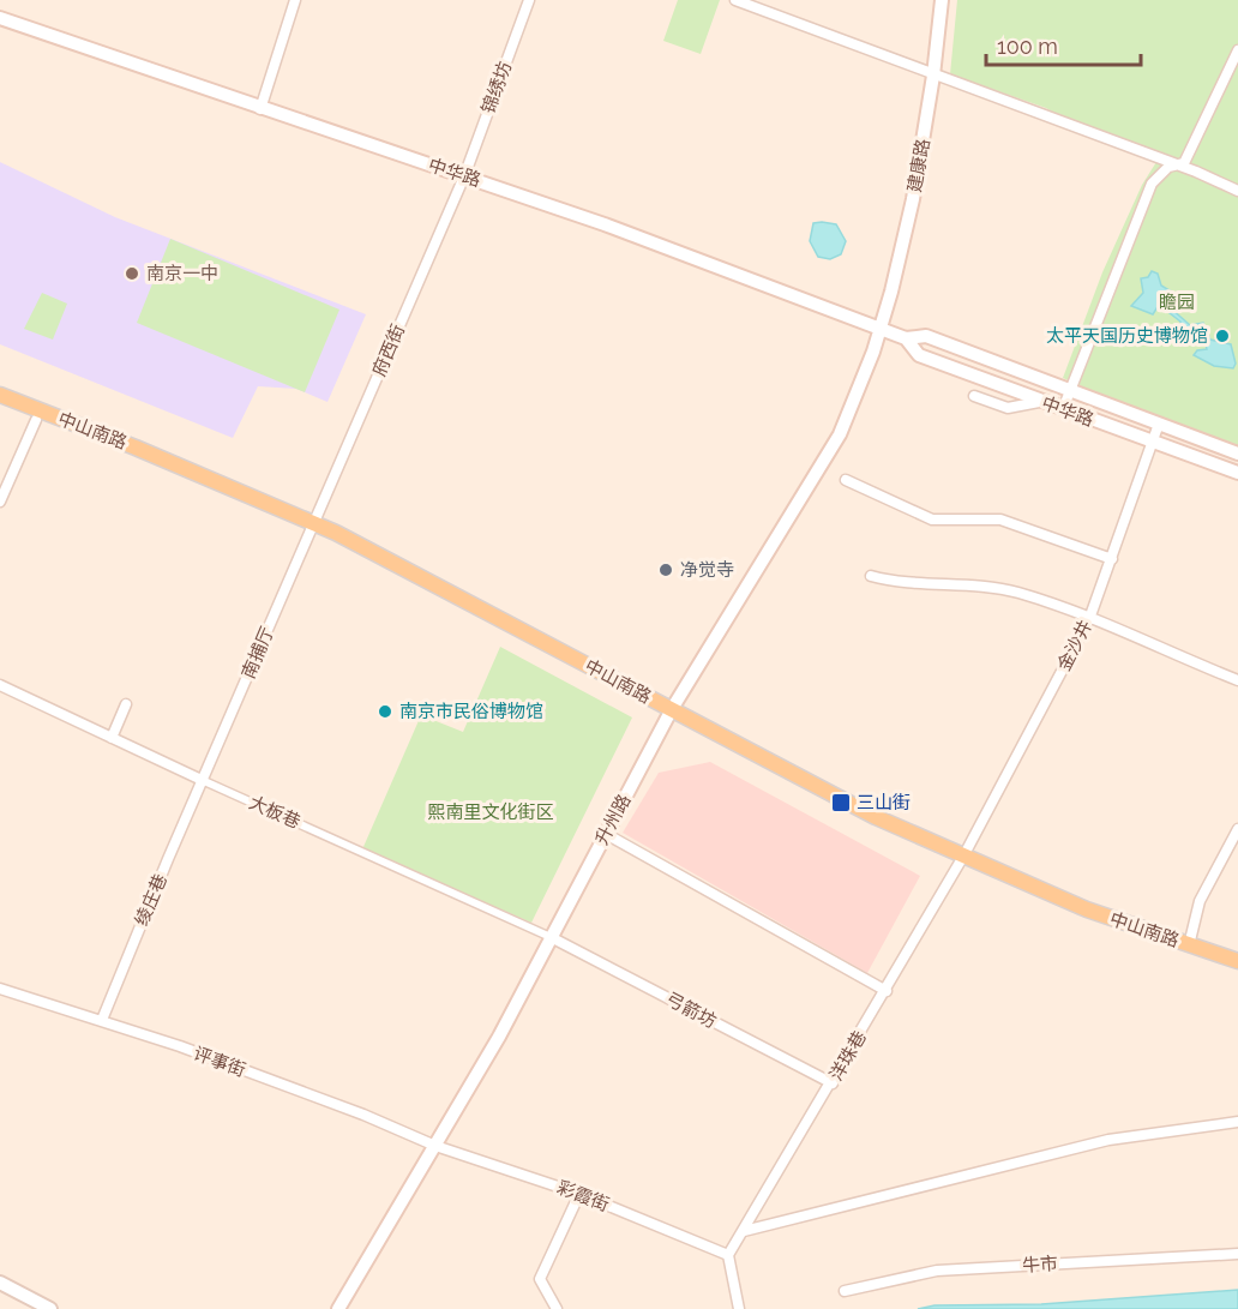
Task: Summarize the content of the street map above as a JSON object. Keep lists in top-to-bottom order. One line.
{"streets":{"main road":["建康路","中华路","中山南路","升州路"],"street":["锦绣坊","府西街","金沙井","南捕厅","大板巷","绫庄巷","弓箭坊","洋珠巷","评事街","彩霞街","牛市"]},"crossings":[["锦绣坊","中华路"],["锦绣坊","府西街"],["建康路","中华路"],["建康路","升州路"],["中华路","府西街"],["中华路","金沙井"],["中华路","升州路"],["府西街","中山南路"],["府西街","南捕厅"],["中山南路","金沙井"],["中山南路","南捕厅"],["中山南路","升州路"],["中山南路","洋珠巷"],["金沙井","洋珠巷"],["南捕厅","大板巷"],["南捕厅","绫庄巷"],["大板巷","升州路"],["大板巷","绫庄巷"],["大板巷","弓箭坊"],["升州路","弓箭坊"],["升州路","评事街"],["升州路","彩霞街"],["绫庄巷","评事街"],["弓箭坊","洋珠巷"],["洋珠巷","彩霞街"],["评事街","彩霞街"]],"parks":["瞻园","熙南里文化街区"],"places":{"other":["南京一中","太平天国历史博物馆","净觉寺","南京市民俗博物馆"],"transit":["三山街"]},"scale_bar":"100 m"}
